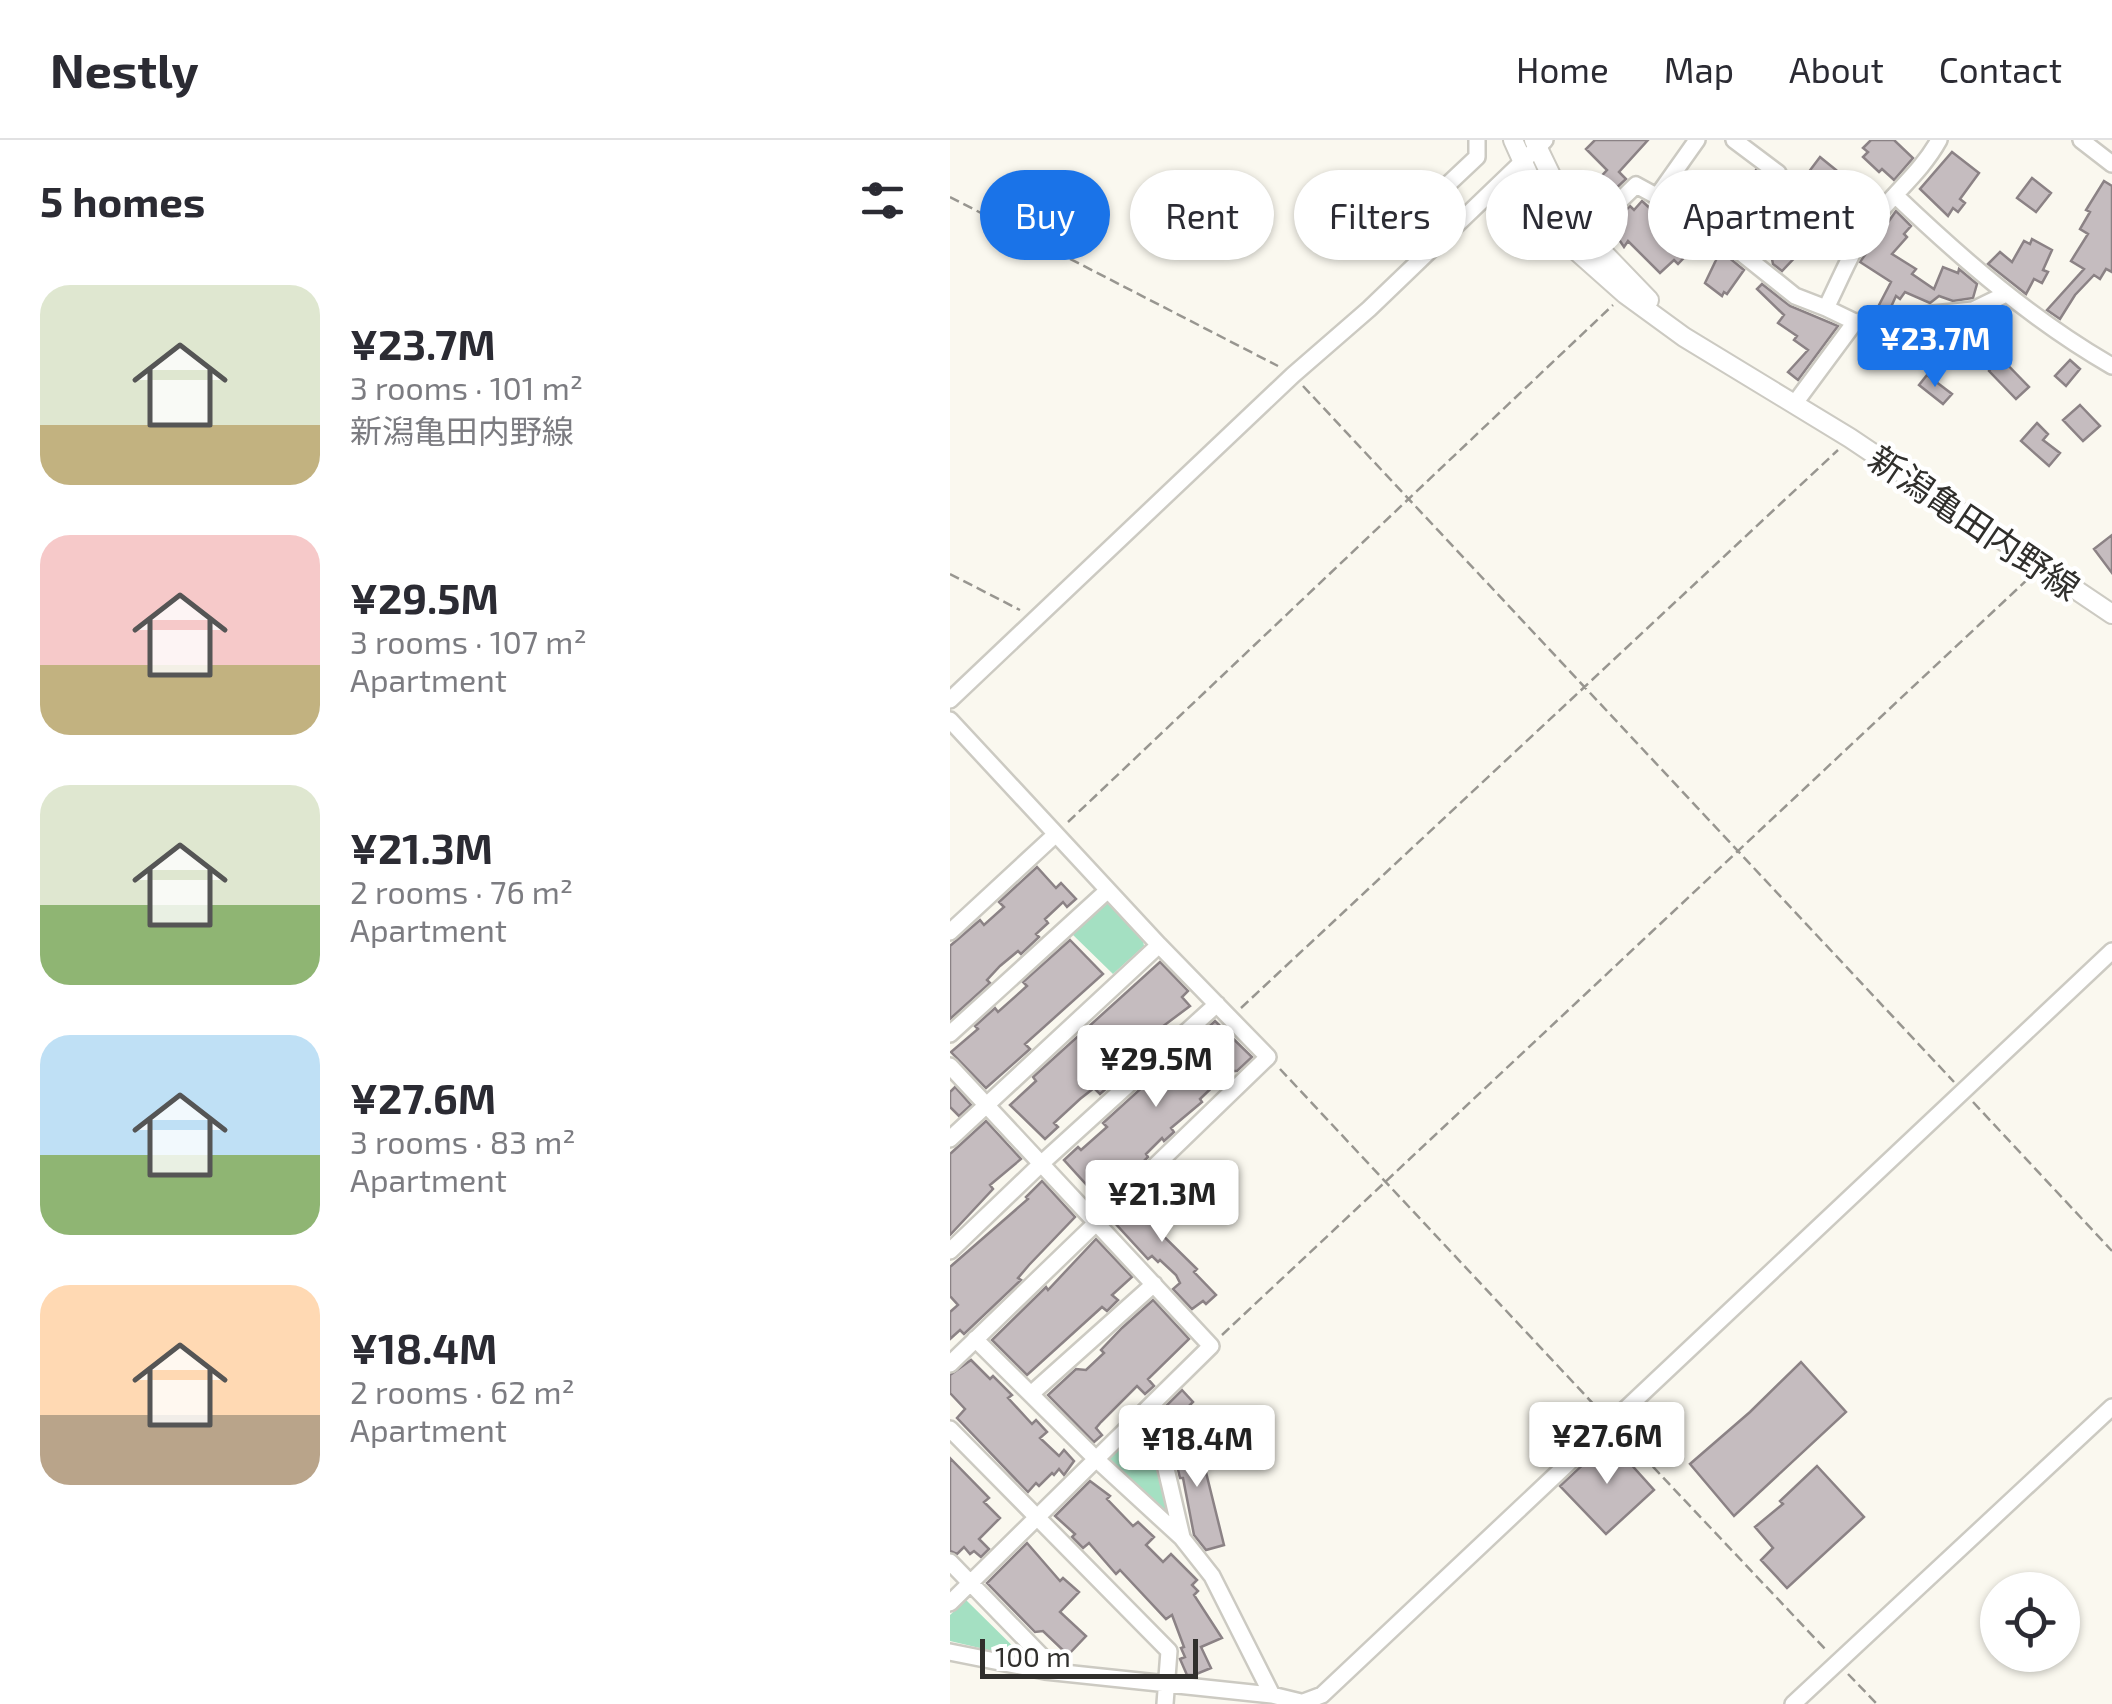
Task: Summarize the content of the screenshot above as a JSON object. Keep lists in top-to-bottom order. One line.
{"streets":{"main road":["新潟亀田内野線"]},"scale_bar":"100 m","page":{"header":"Nestly","nav":["Home","Map","About","Contact"],"heading":"5 homes","chip":["Buy","Rent","Filters","New","Apartment"],"list":[{"name":"¥23.7M","note":"3 rooms · 101 m² · 新潟亀田内野線"},{"name":"¥29.5M","note":"3 rooms · 107 m² · Apartment"},{"name":"¥21.3M","note":"2 rooms · 76 m² · Apartment"},{"name":"¥27.6M","note":"3 rooms · 83 m² · Apartment"},{"name":"¥18.4M","note":"2 rooms · 62 m² · Apartment"}],"price":["¥23.7M","¥29.5M","¥21.3M","¥27.6M","¥18.4M"],"scale":"100 m"}}
